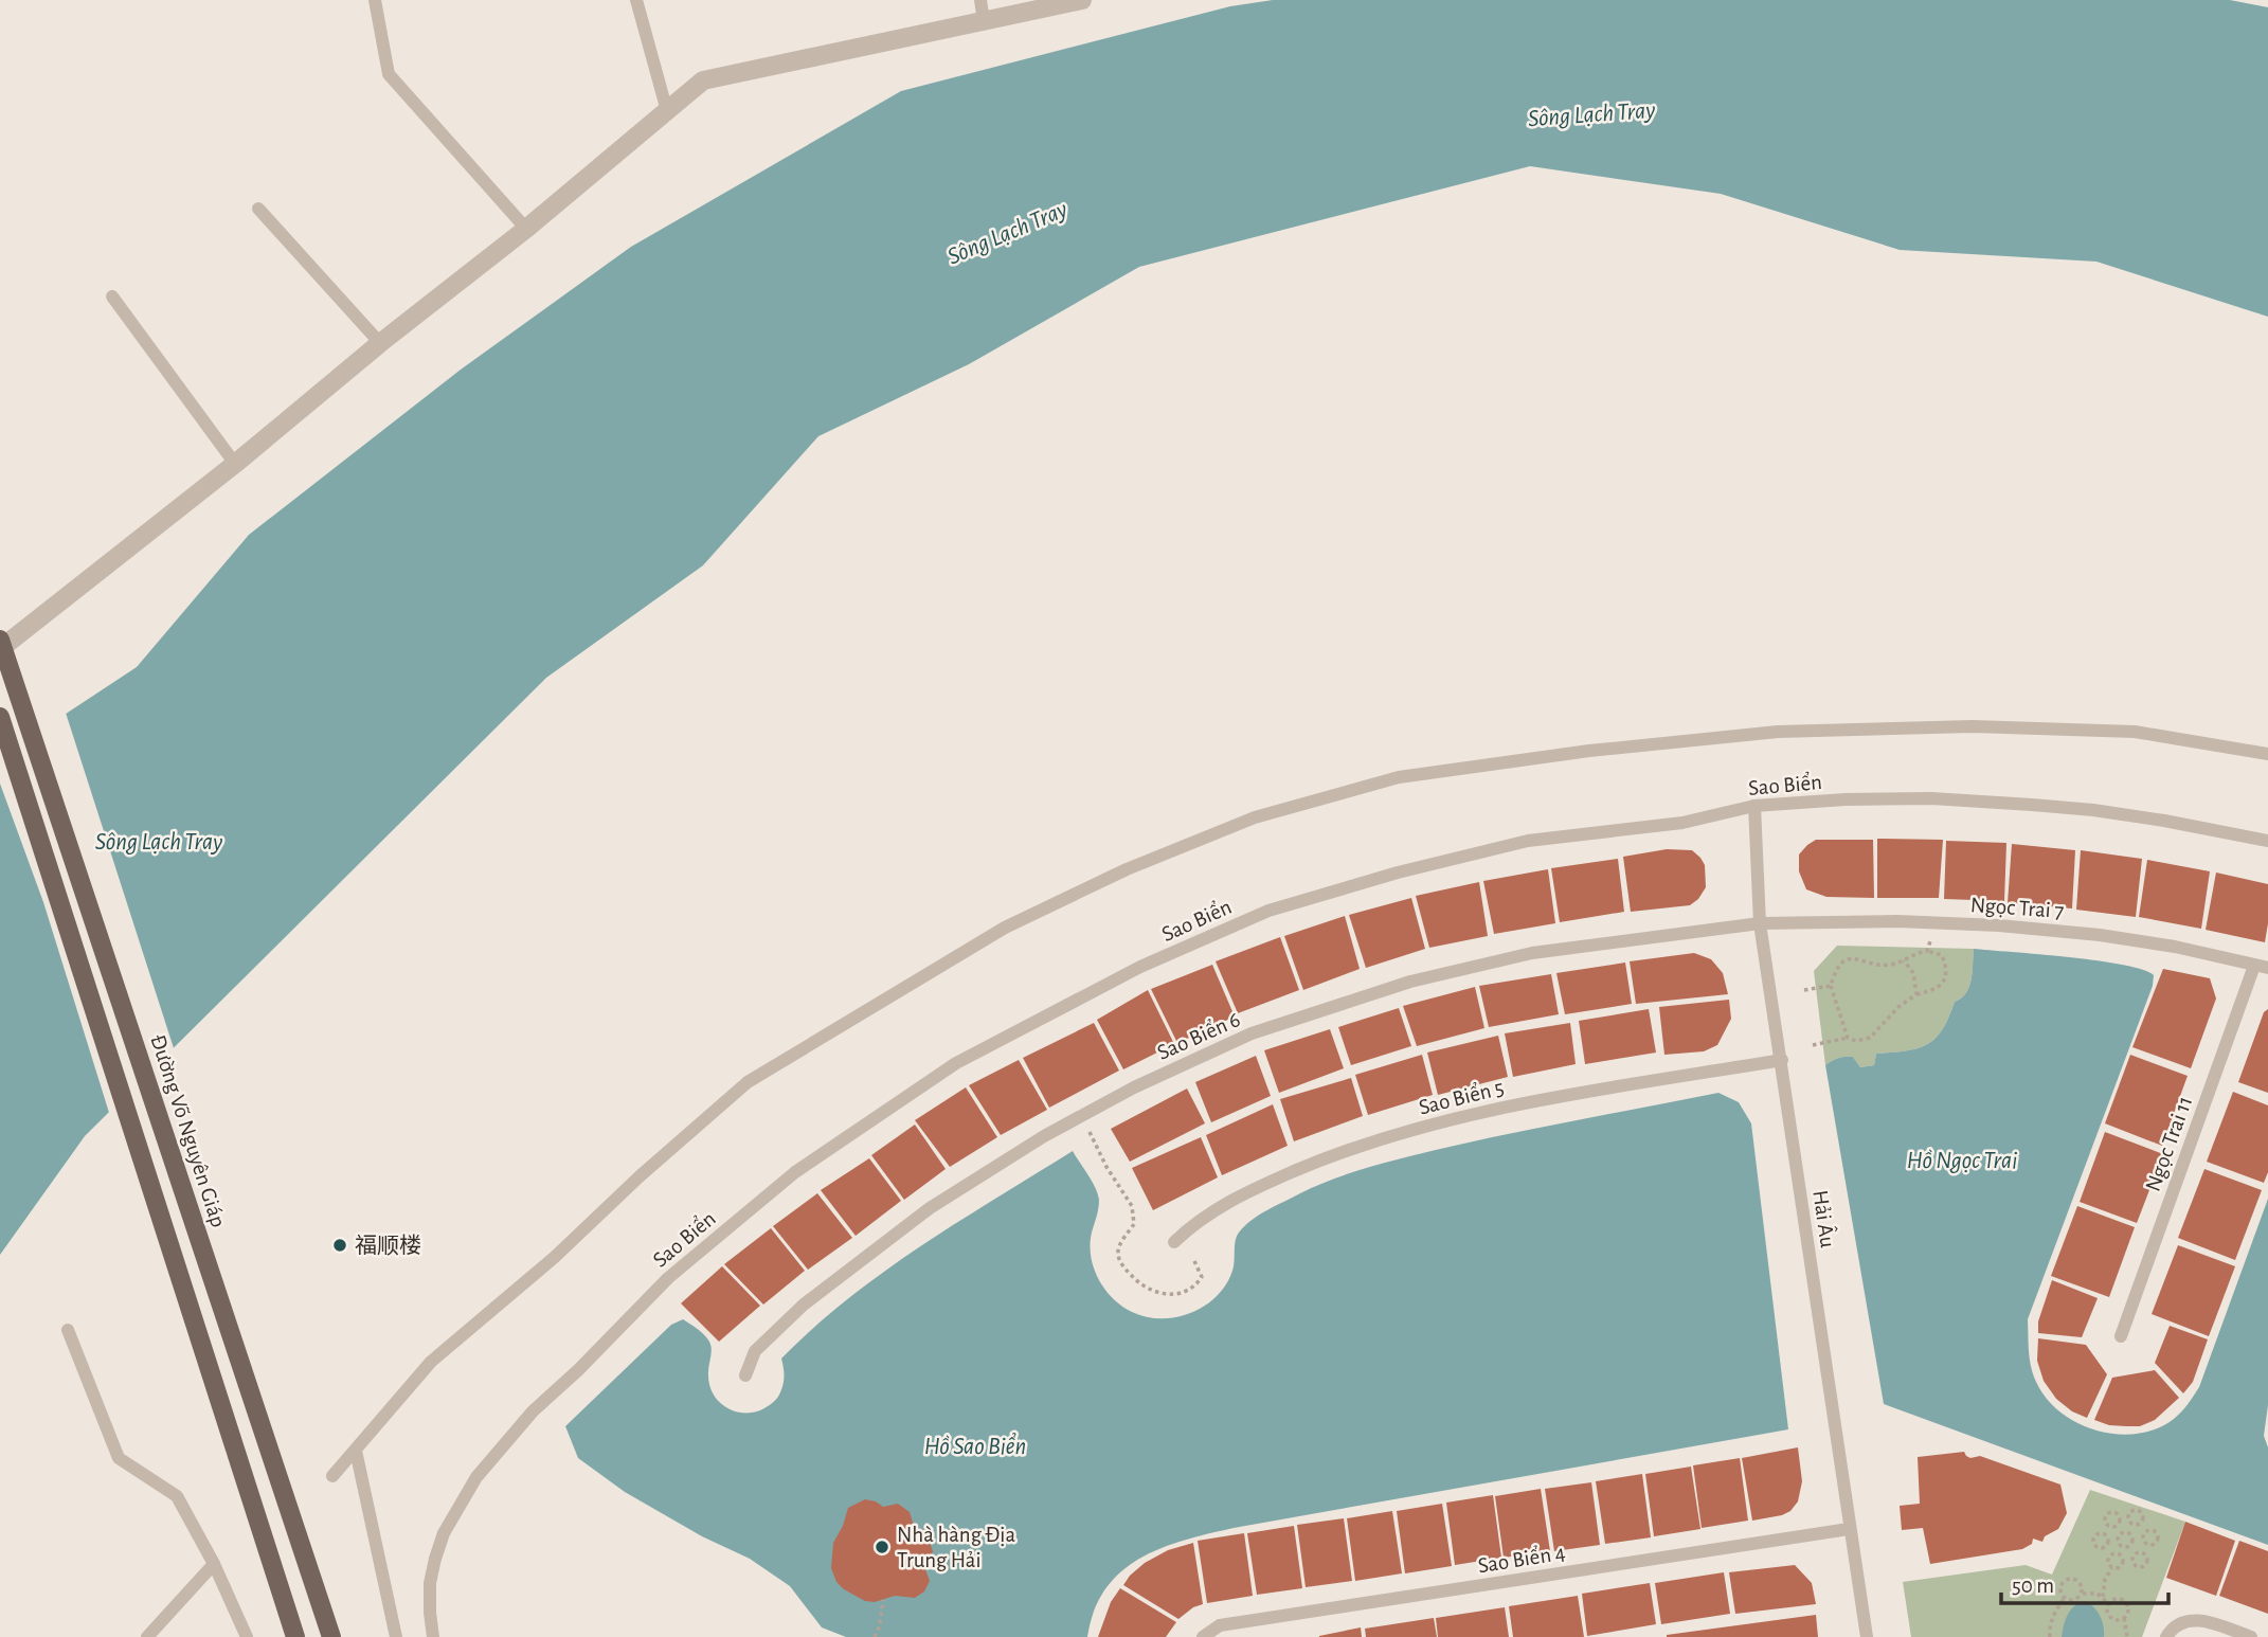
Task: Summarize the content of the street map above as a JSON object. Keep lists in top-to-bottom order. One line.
{"streets":{"main road":["Đường Võ Nguyên Giáp"],"lane":["Sao Biển","Ngọc Trai 7","Sao Biển 6","Sao Biển 5","Ngọc Trai 11","Hải Âu","Sao Biển 4"]},"crossings":[["Sao Biển","Hải Âu"],["Ngọc Trai 7","Sao Biển 6"],["Ngọc Trai 7","Ngọc Trai 11"],["Ngọc Trai 7","Hải Âu"],["Sao Biển 6","Hải Âu"],["Sao Biển 5","Hải Âu"],["Hải Âu","Sao Biển 4"]],"water":["Sông Lạch Tray","Hồ Ngọc Trai","Hồ Sao Biển"],"places":["福顺楼","Nhà hàng Địa Trung Hải"],"scale_bar":"50 m"}
